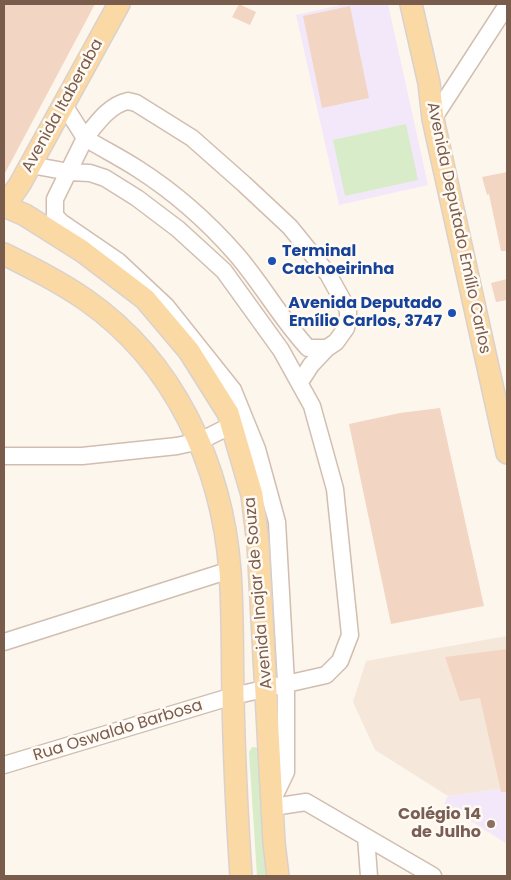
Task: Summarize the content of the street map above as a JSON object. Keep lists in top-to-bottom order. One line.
{"streets":{"main road":["Avenida Itaberaba","Avenida Deputado Emílio Carlos","Avenida Inajar de Souza"],"street":["Rua Oswaldo Barbosa"]},"crossings":[["Avenida Itaberaba","Avenida Inajar de Souza"],["Avenida Itaberaba","Rua Oswaldo Barbosa"],["Avenida Inajar de Souza","Rua Oswaldo Barbosa"]],"places":["Terminal Cachoeirinha","Avenida Deputado Emílio Carlos, 3747","Colégio 14 de Julho"]}
